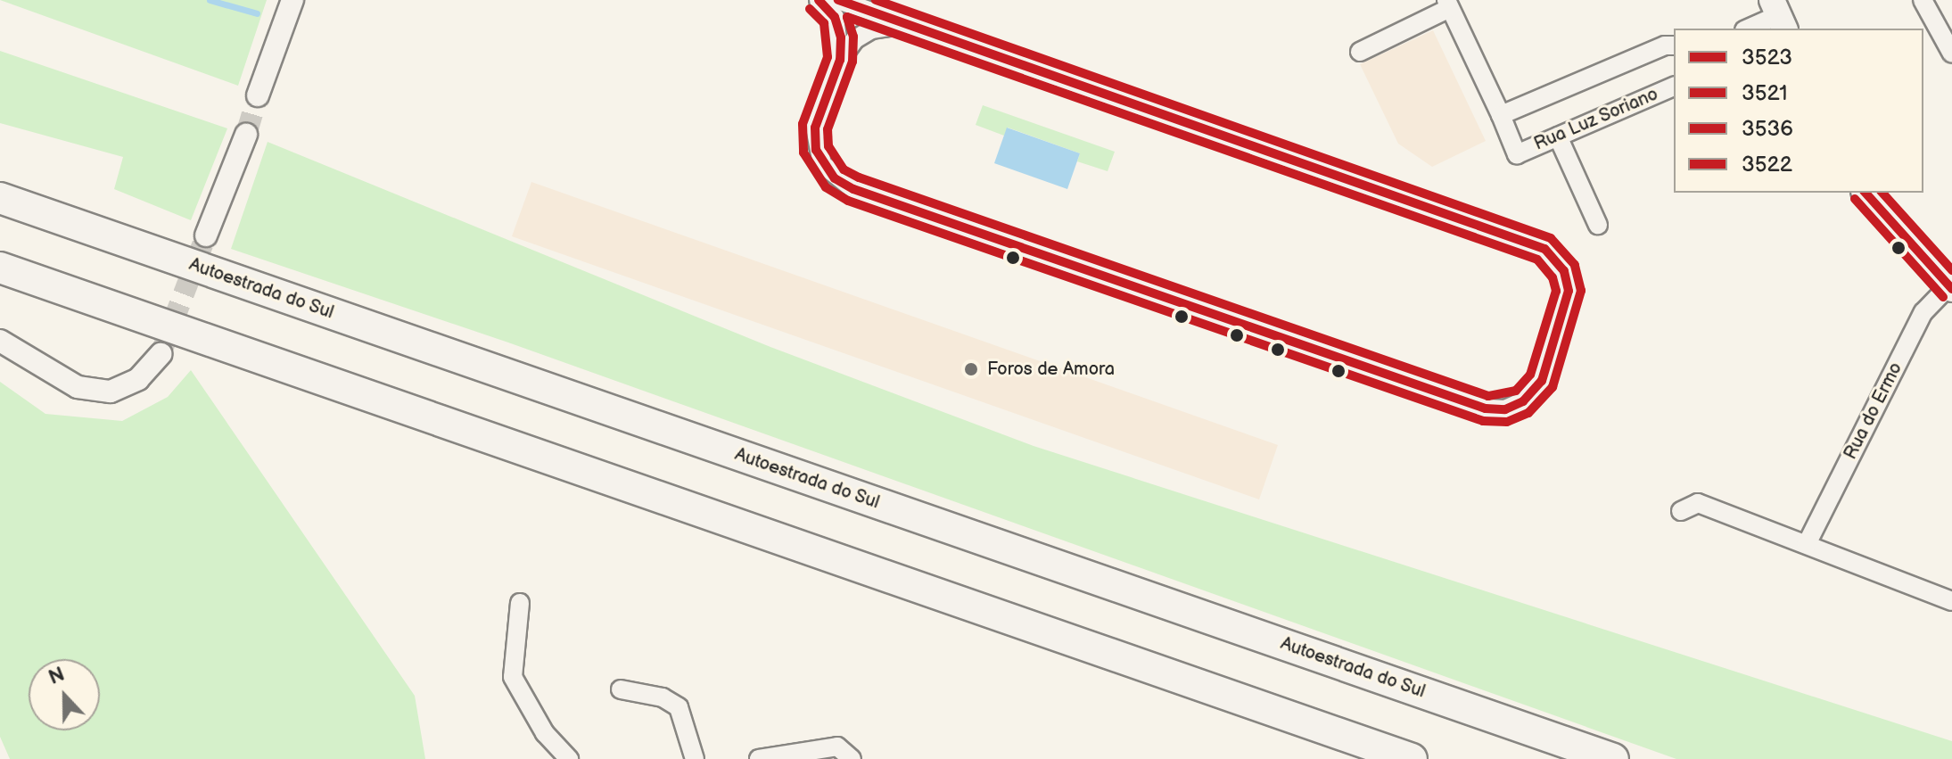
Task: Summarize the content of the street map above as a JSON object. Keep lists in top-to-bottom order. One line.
{"streets":{"highway":["Autoestrada do Sul"],"street":["Rua Luz Soriano","Rua do Ermo"]},"places":["Foros de Amora"],"lines":["transit line 3523","transit line 3521","transit line 3536","transit line 3522"],"legend":["3523","3521","3536","3522"],"north":"top"}
